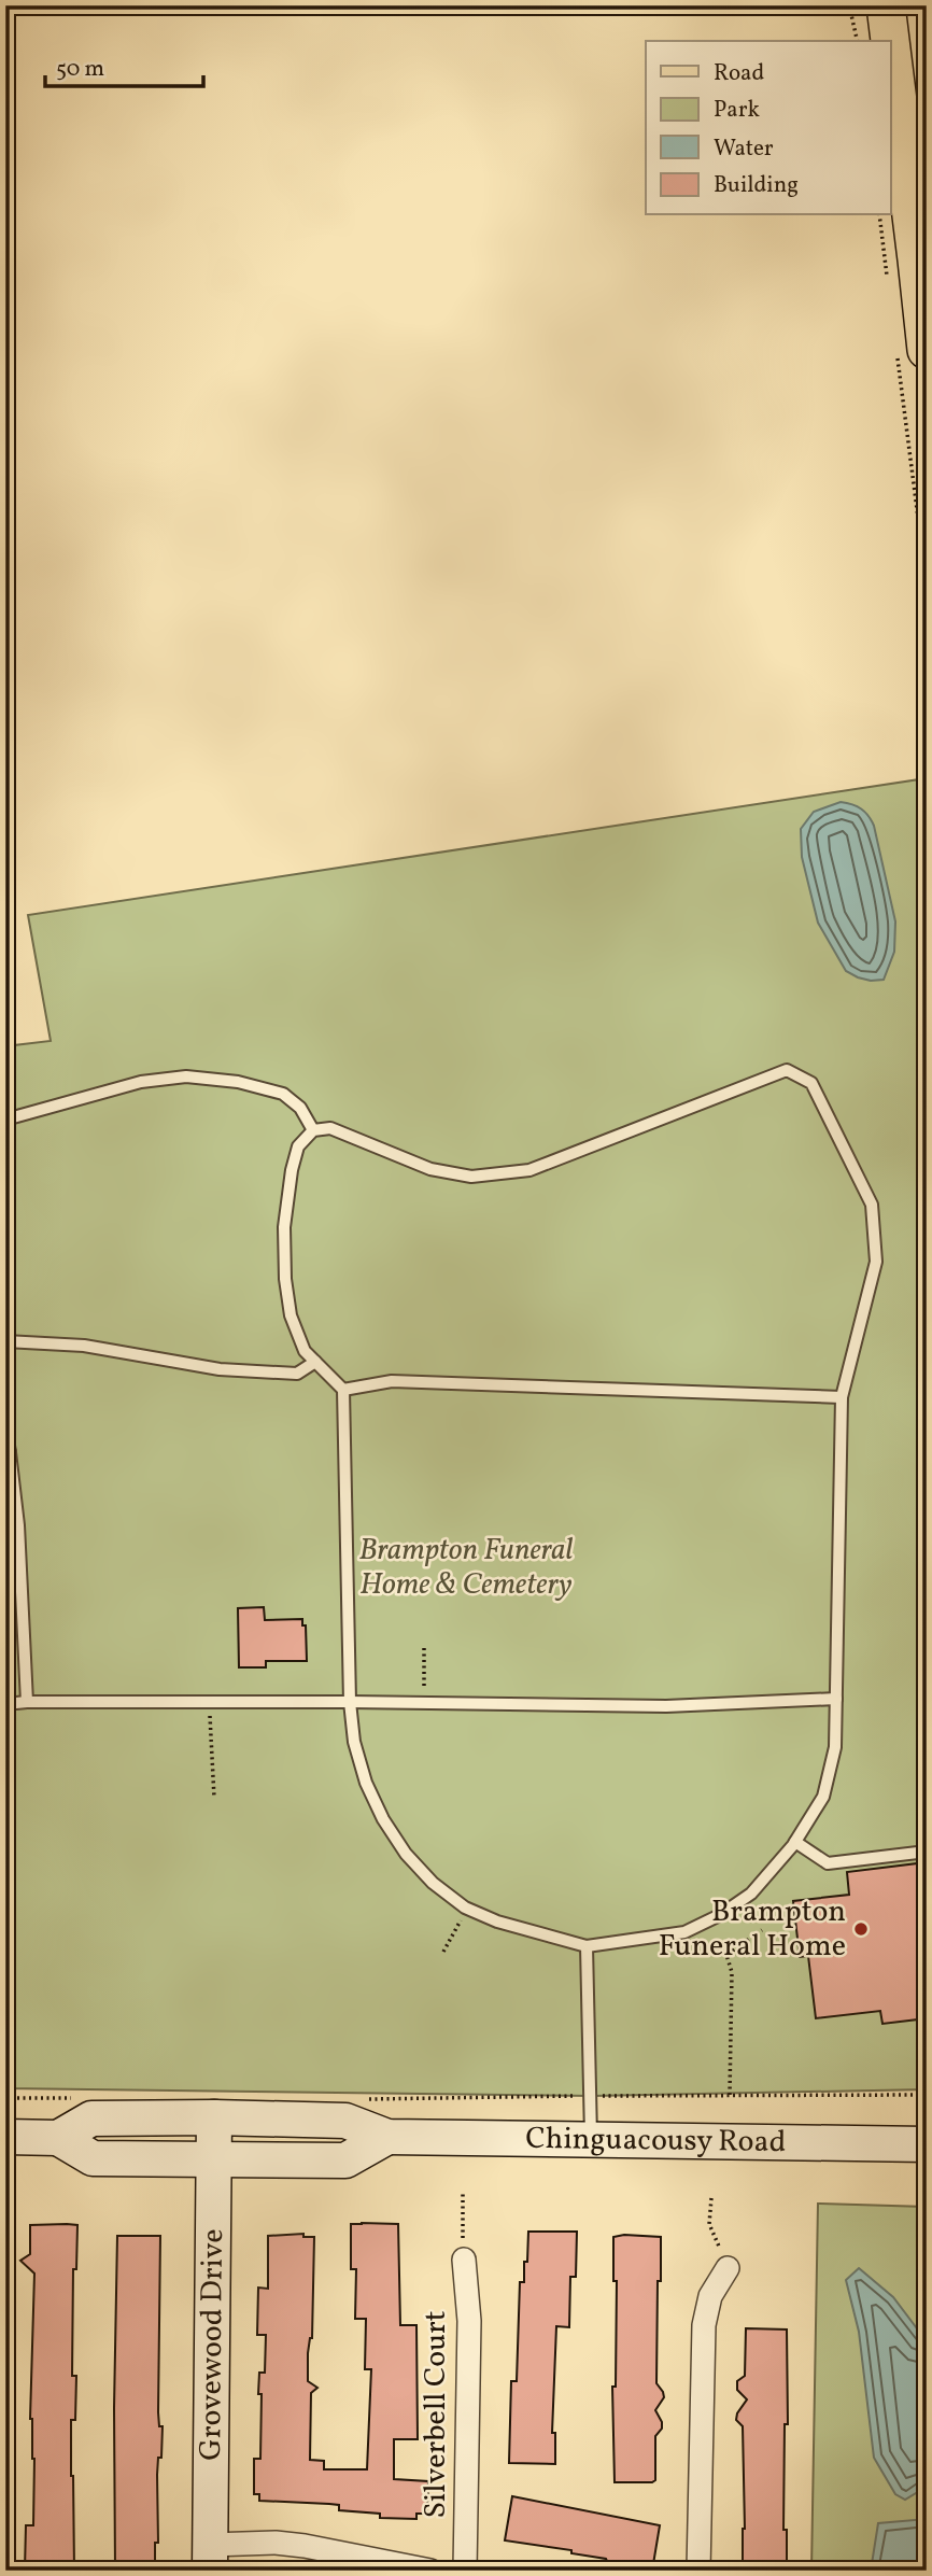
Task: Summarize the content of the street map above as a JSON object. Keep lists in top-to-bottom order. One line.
{"streets":{"main road":["Chinguacousy Road","Grovewood Drive"],"street":["Silverbell Court"]},"crossings":[["Chinguacousy Road","Grovewood Drive"]],"parks":["Brampton Funeral Home & Cemetery"],"places":["Brampton Funeral Home"],"legend":["Road","Park","Water","Building"],"scale_bar":"50 m"}
